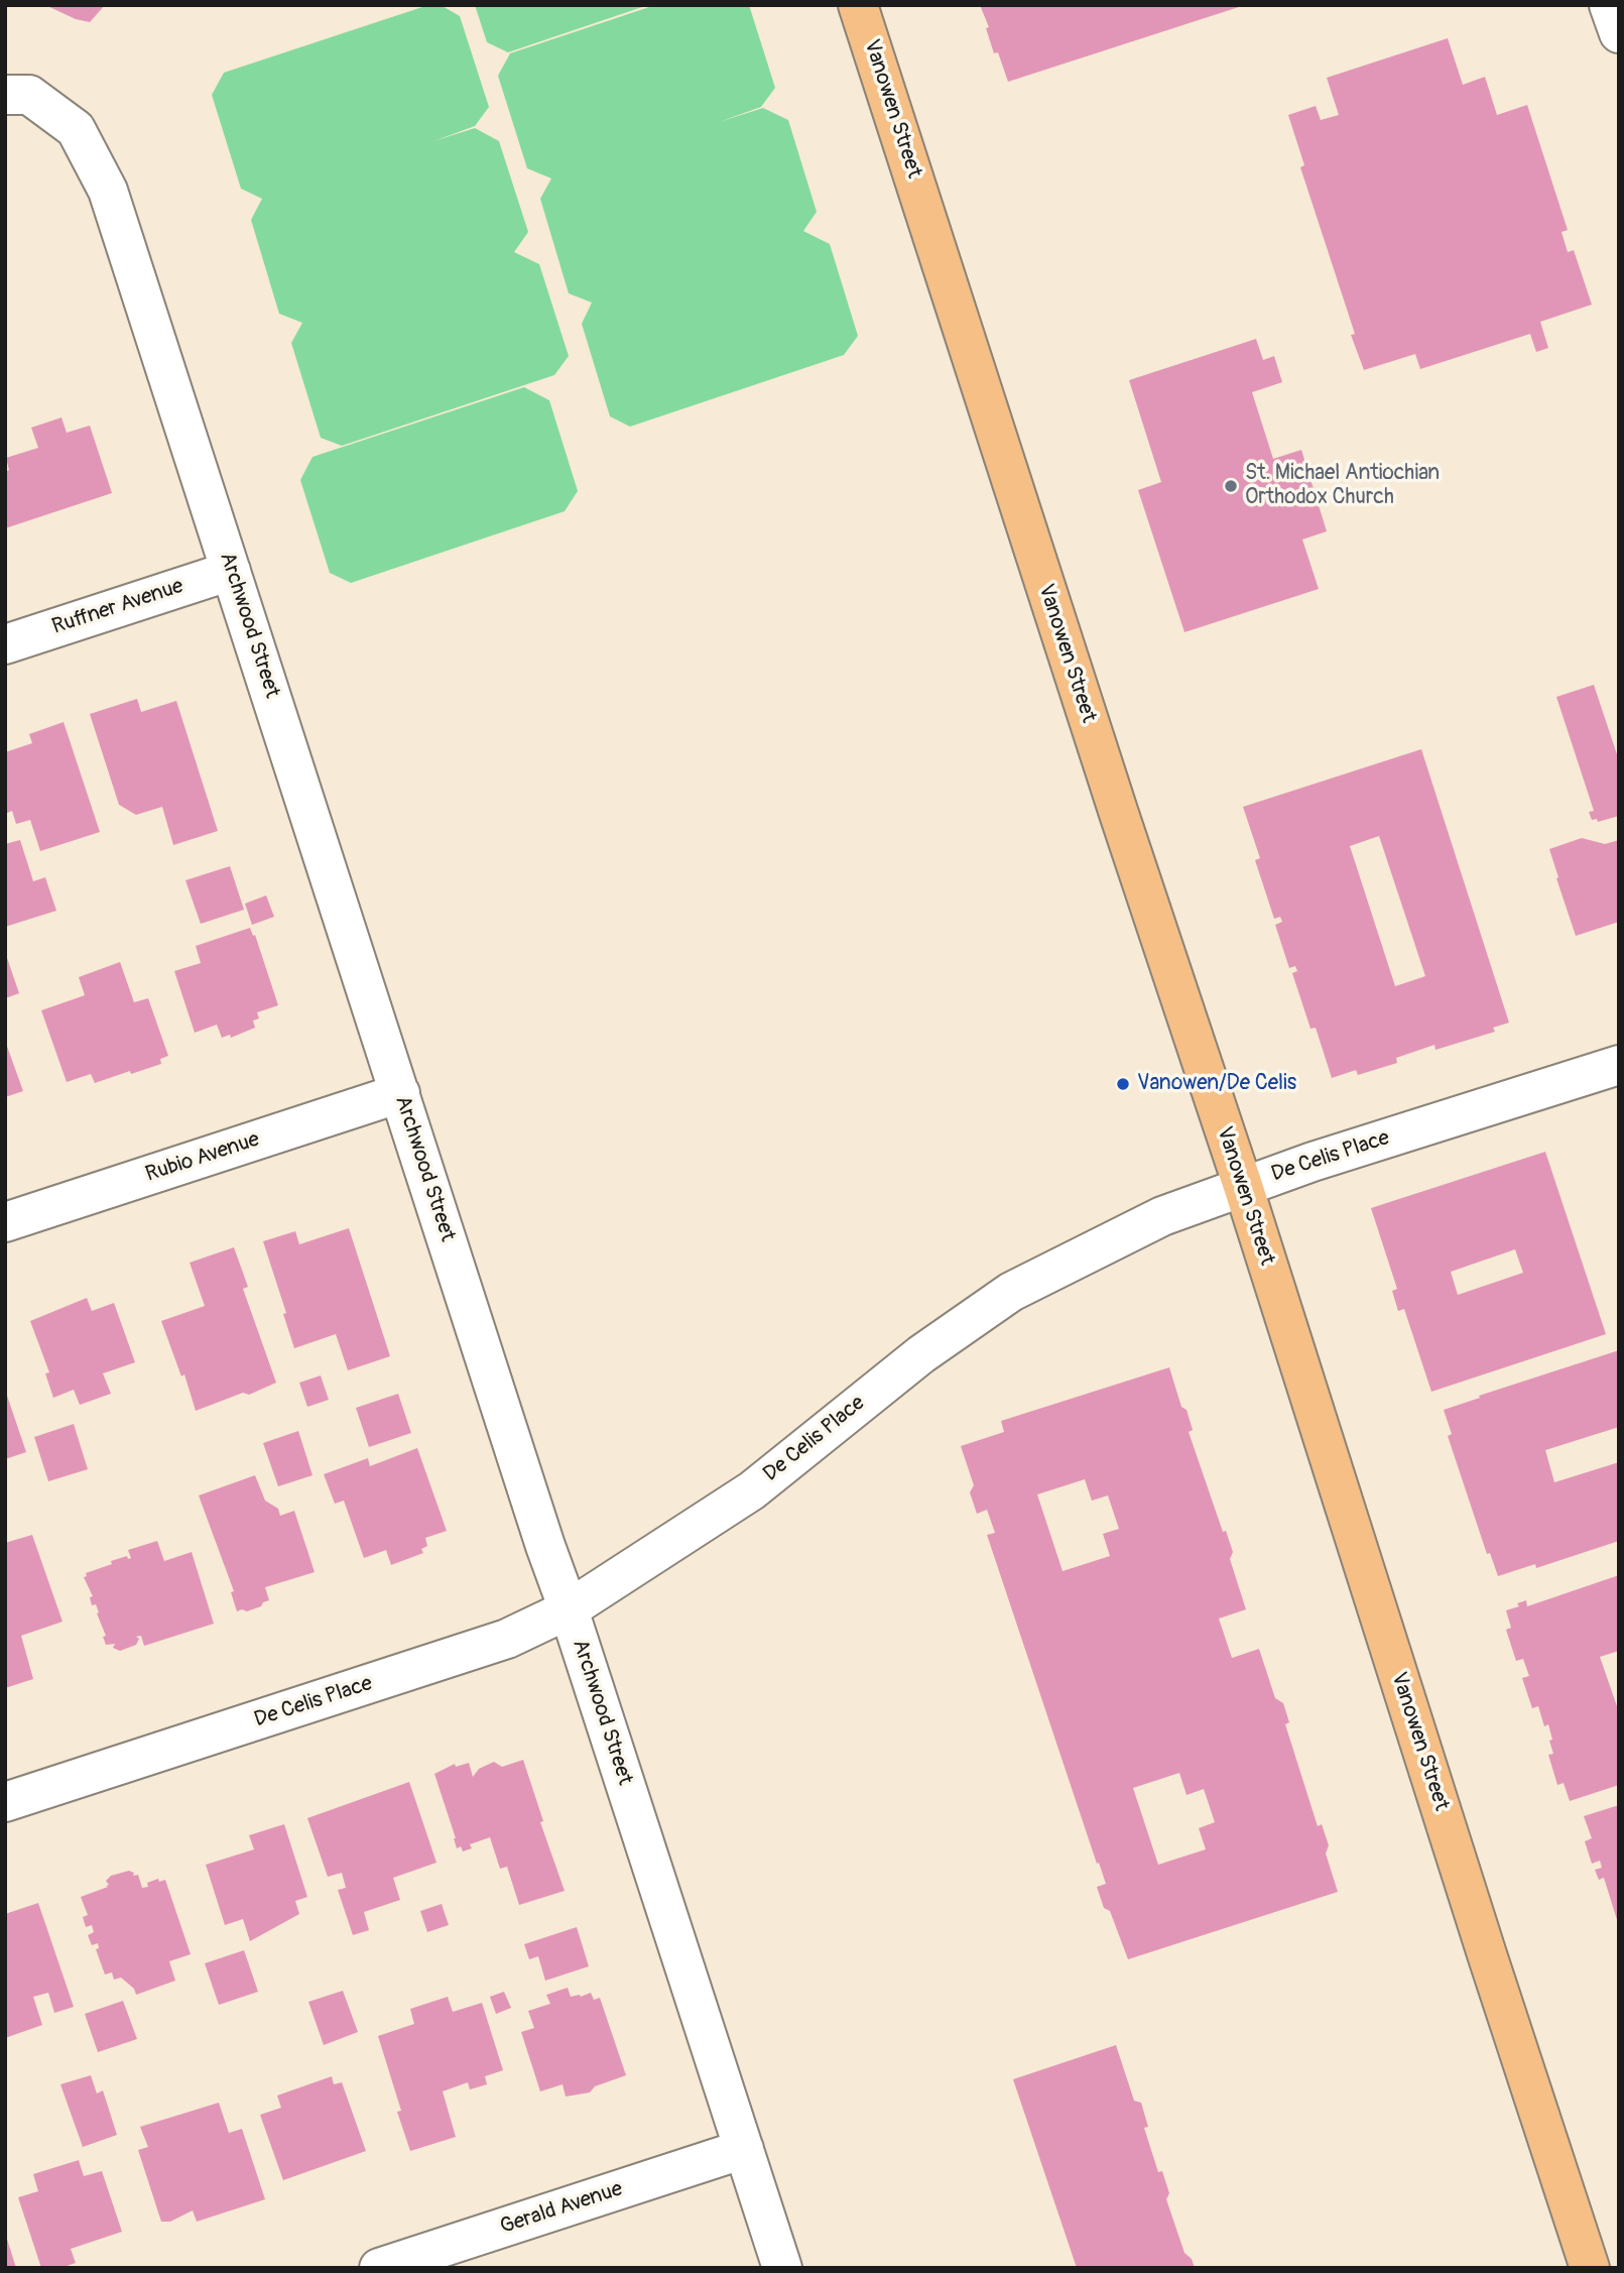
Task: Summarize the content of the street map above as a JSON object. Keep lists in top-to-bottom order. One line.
{"streets":{"main road":["Vanowen Street"],"street":["Ruffner Avenue","Archwood Street","De Celis Place","Rubio Avenue","Gerald Avenue"]},"crossings":[["Vanowen Street","De Celis Place"],["Ruffner Avenue","Archwood Street"],["Archwood Street","De Celis Place"],["Archwood Street","Rubio Avenue"],["Archwood Street","Gerald Avenue"]],"places":["St. Michael Antiochian Orthodox Church","Vanowen/De Celis"]}
